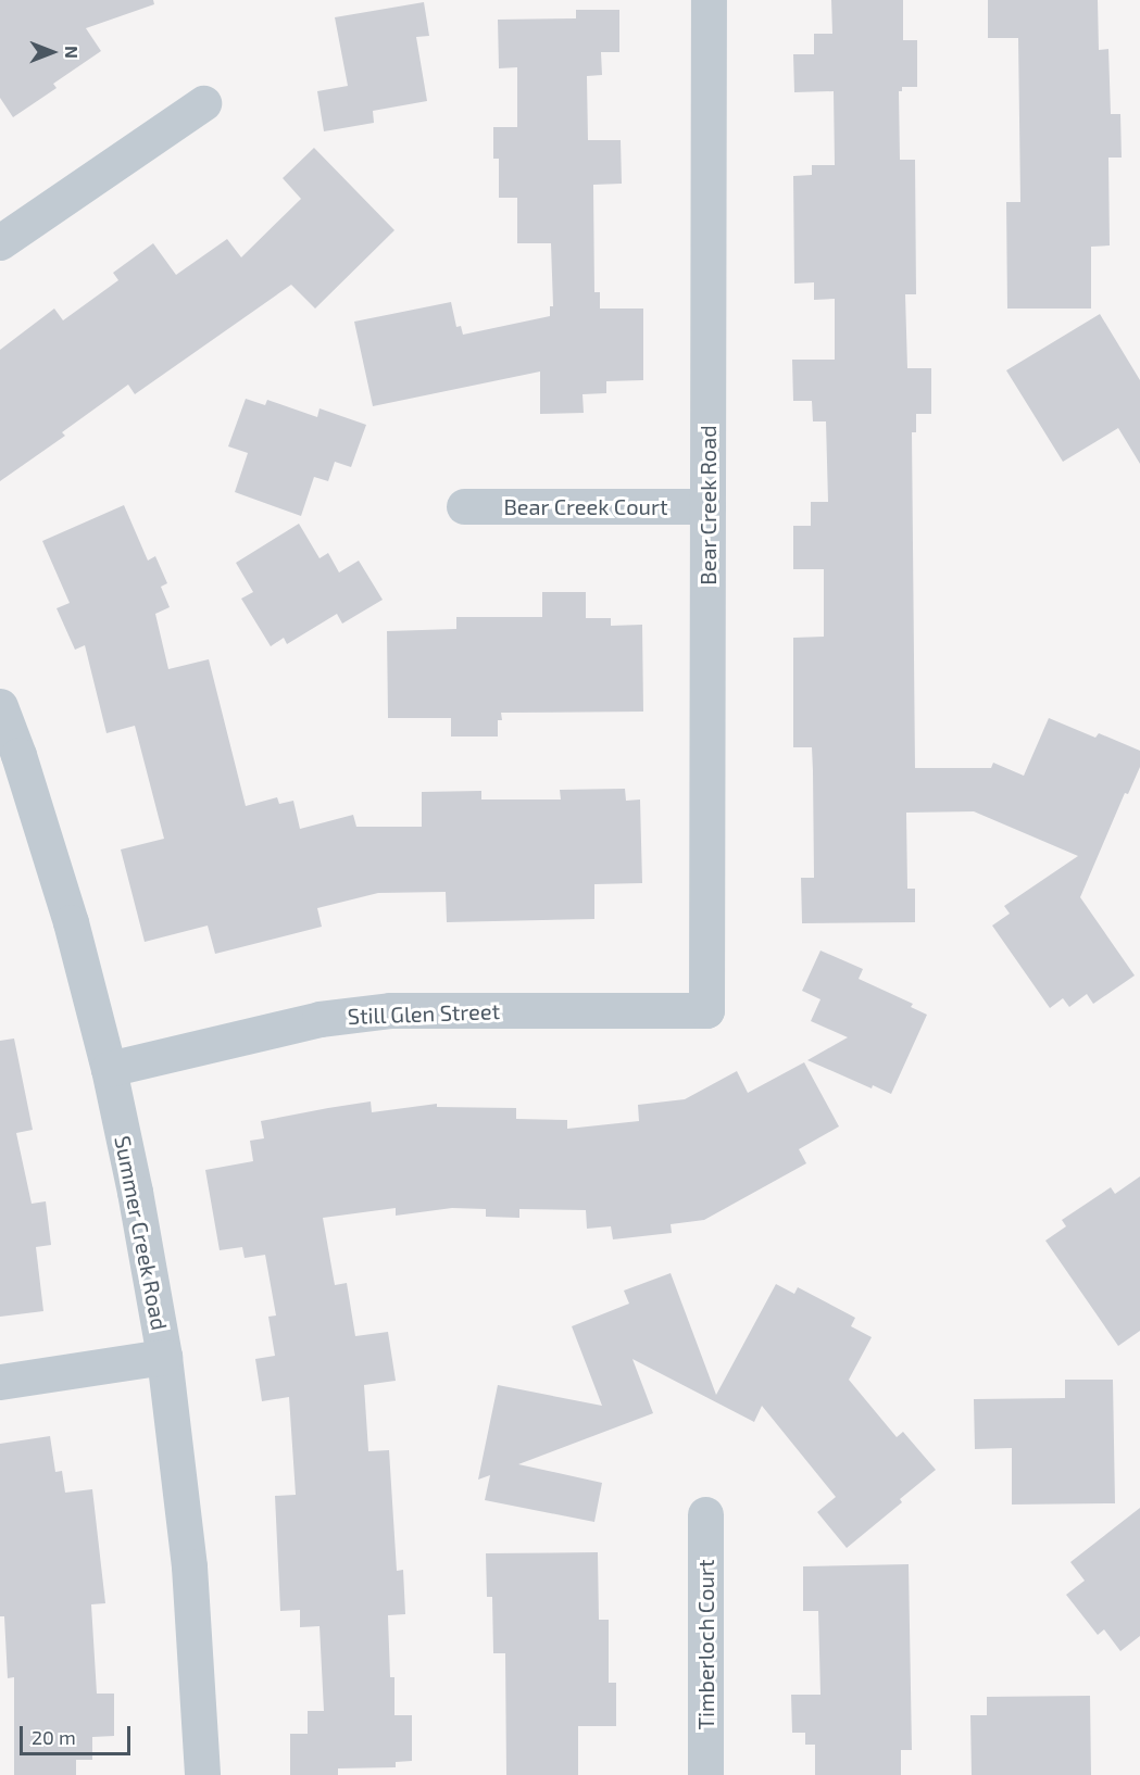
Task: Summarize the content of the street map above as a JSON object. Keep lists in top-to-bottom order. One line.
{"streets":{"street":["Bear Creek Road","Bear Creek Court","Still Glen Street","Summer Creek Road","Timberloch Court"]},"crossings":[["Bear Creek Road","Bear Creek Court"],["Bear Creek Road","Still Glen Street"],["Still Glen Street","Summer Creek Road"]],"scale_bar":"20 m","north":"right"}
